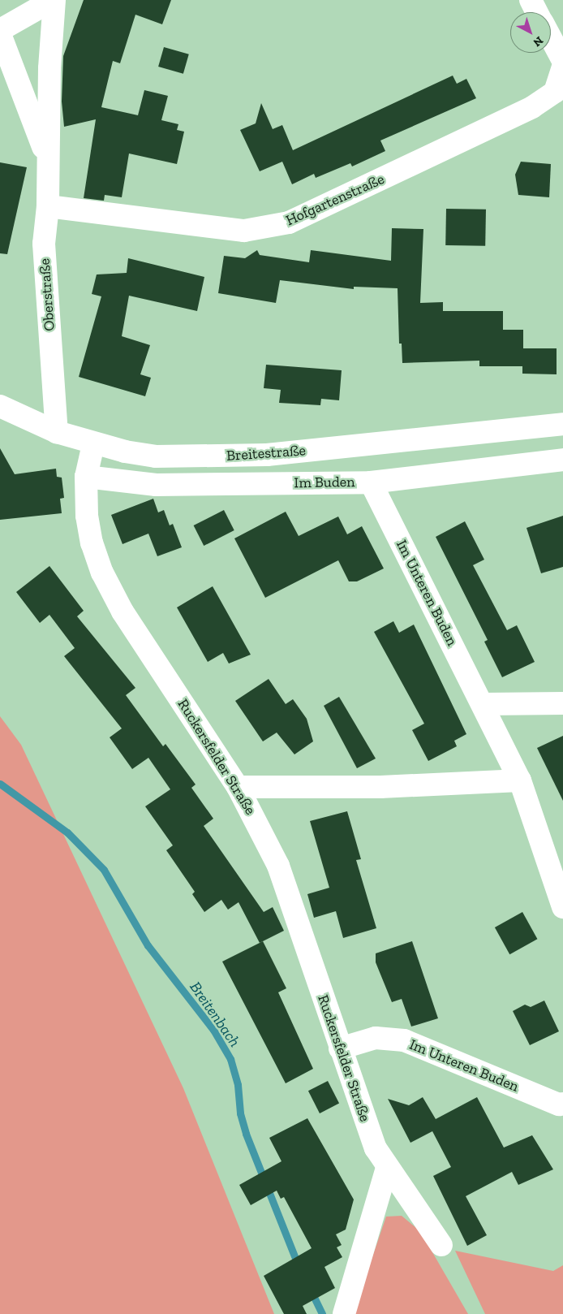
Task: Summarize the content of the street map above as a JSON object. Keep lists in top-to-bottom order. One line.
{"streets":{"street":["Hofgartenstraße","Oberstraße","Breitestraße","Im Buden","Im Unteren Buden","Ruckersfelder Straße"]},"crossings":[["Hofgartenstraße","Oberstraße"],["Oberstraße","Breitestraße"],["Breitestraße","Ruckersfelder Straße"],["Im Buden","Im Unteren Buden"],["Im Buden","Ruckersfelder Straße"],["Im Unteren Buden","Ruckersfelder Straße"]],"water":["Breitenbach"],"north":"bottom right"}
